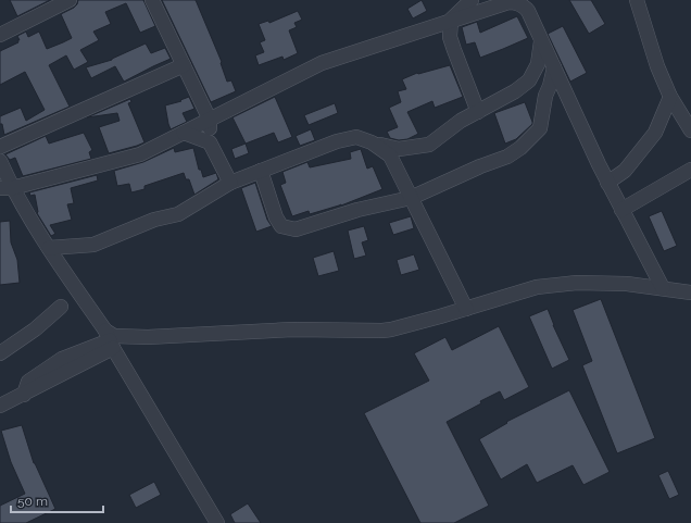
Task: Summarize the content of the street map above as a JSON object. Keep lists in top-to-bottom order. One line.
{"scale_bar":"50 m"}
